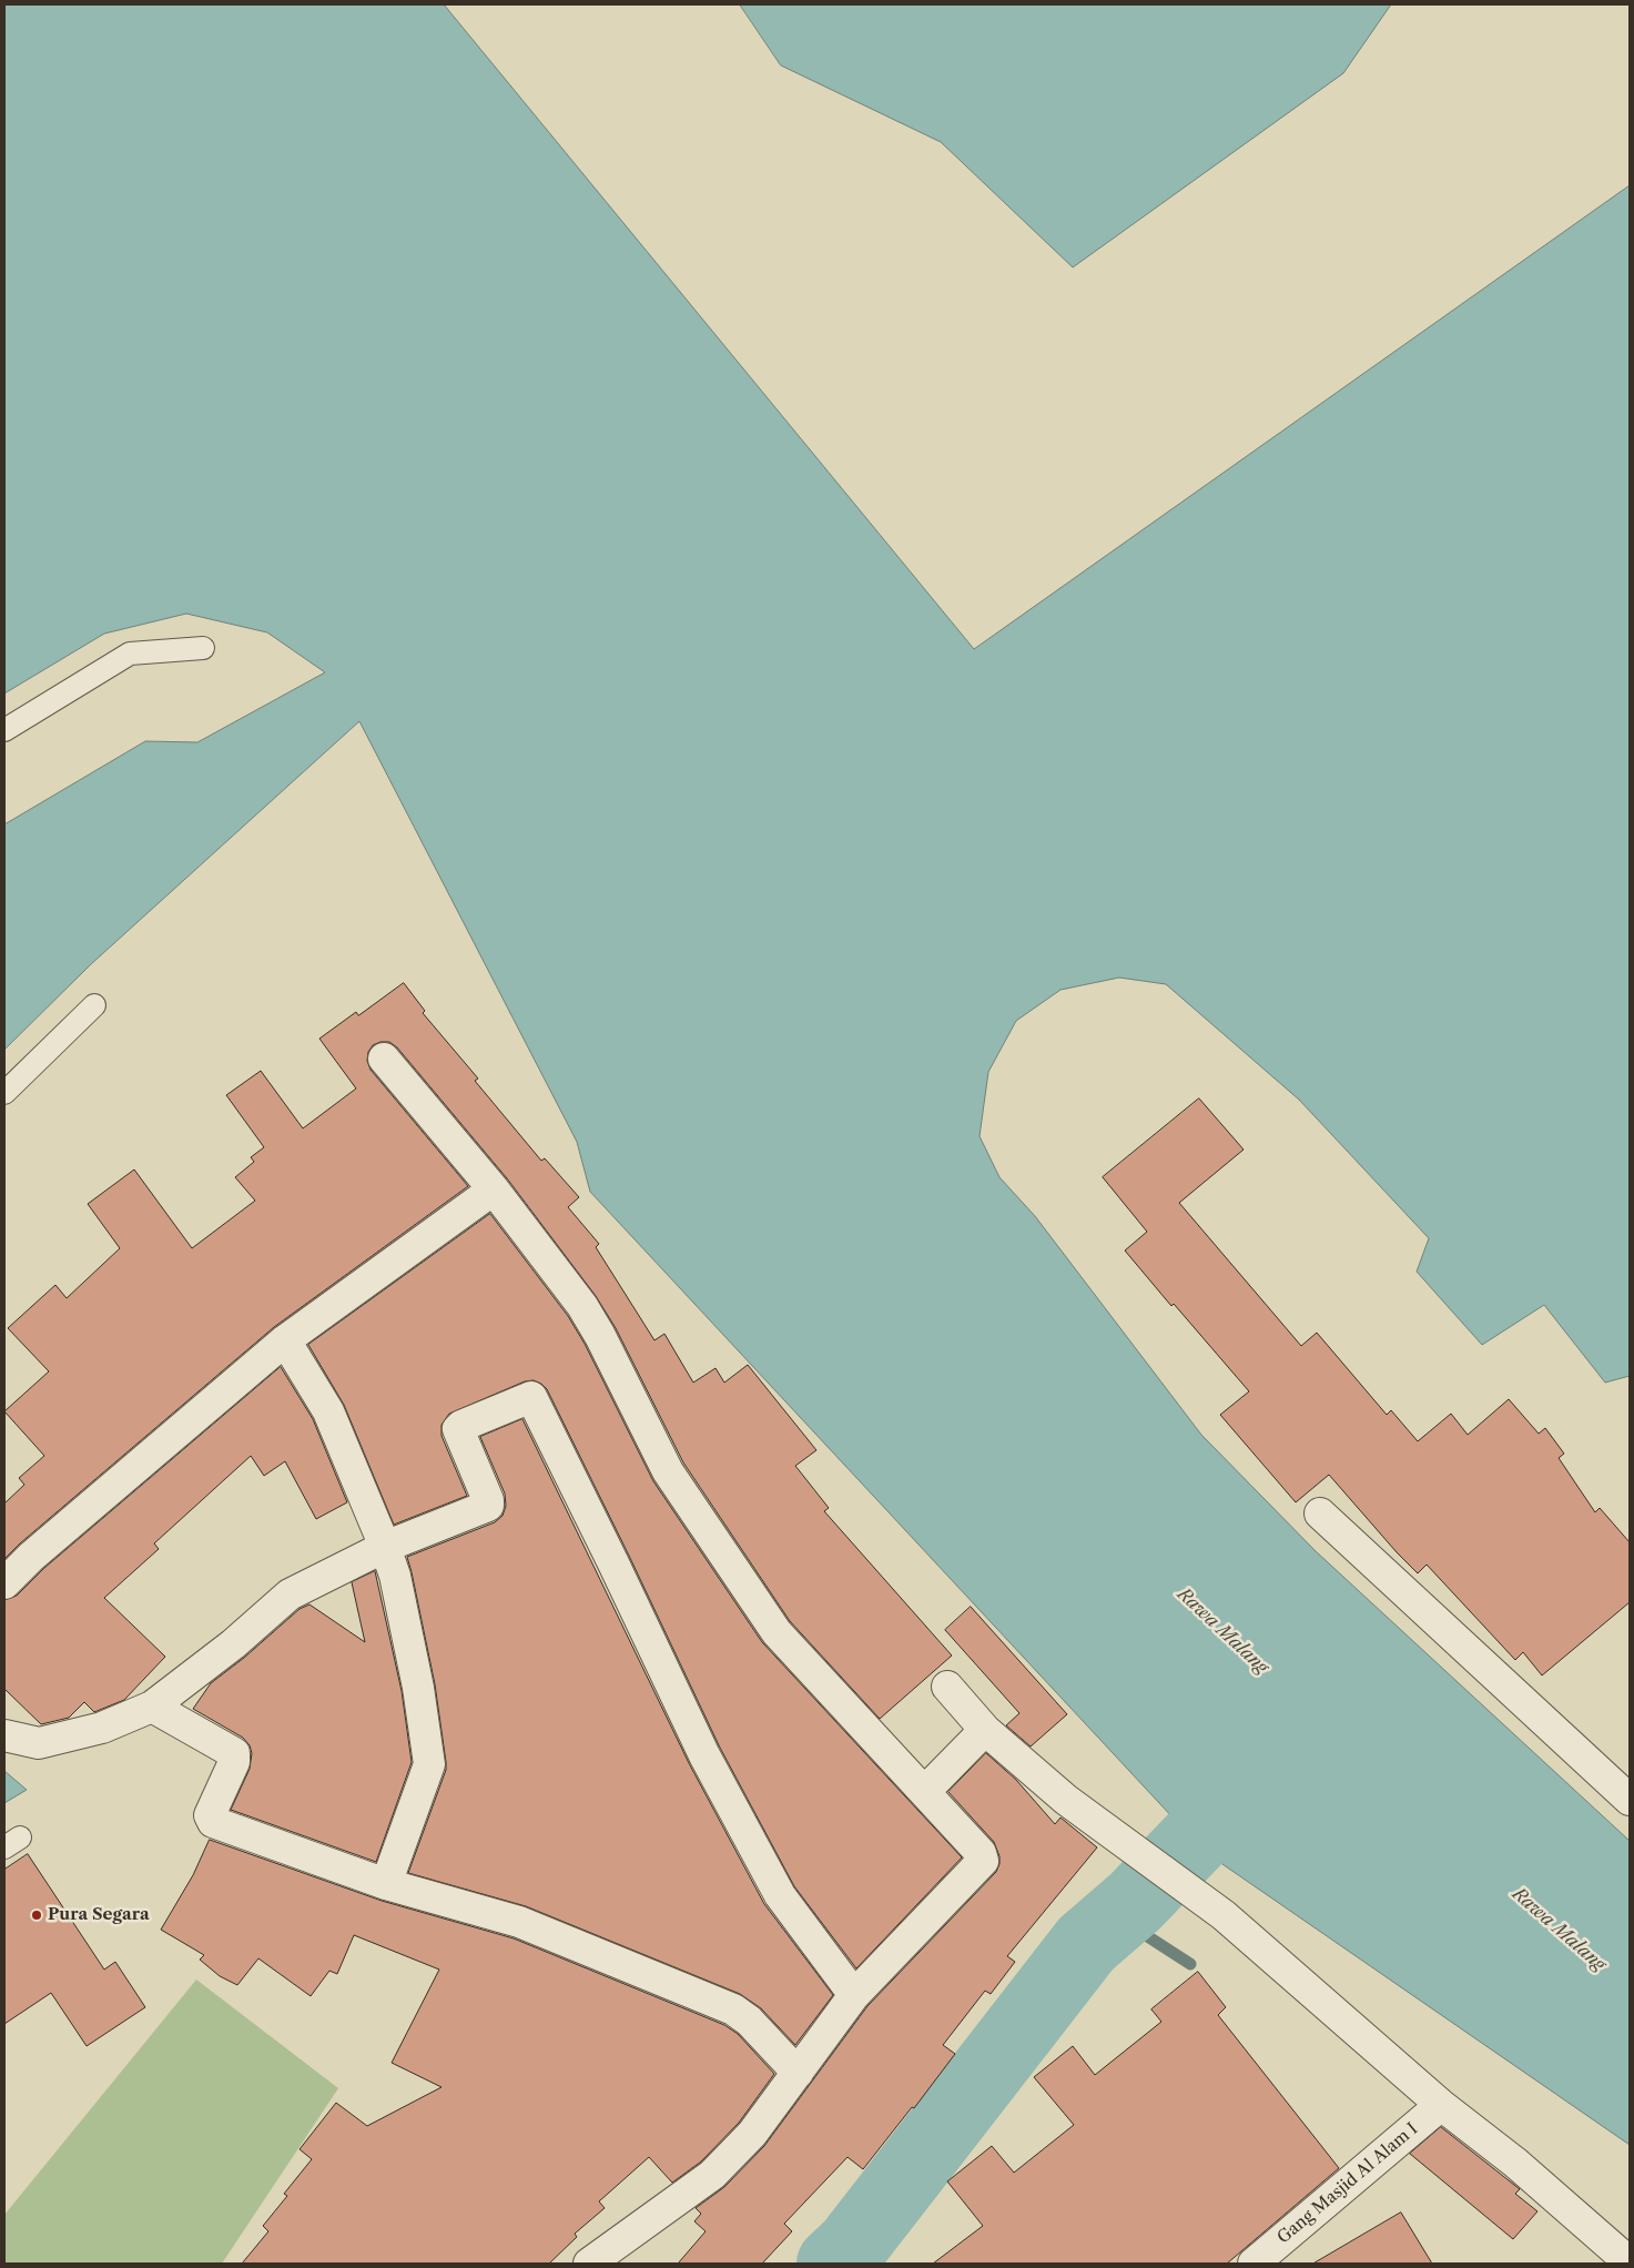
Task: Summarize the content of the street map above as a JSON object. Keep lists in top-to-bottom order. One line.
{"streets":{"street":["Gang Masjid Al Alam I"]},"water":["Rawa Malang"],"places":["Pura Segara"]}
